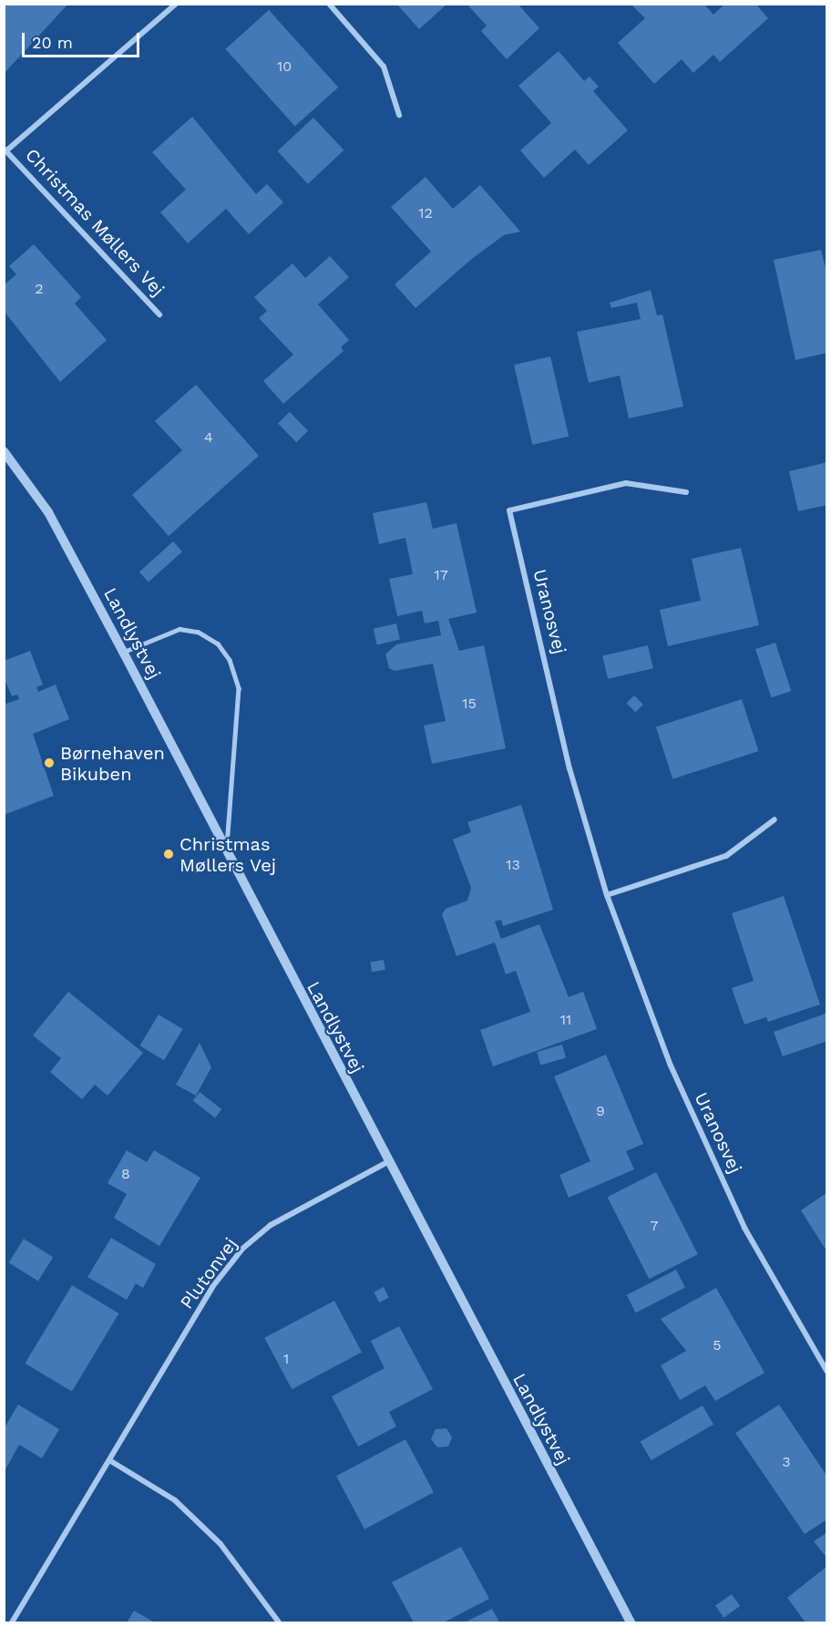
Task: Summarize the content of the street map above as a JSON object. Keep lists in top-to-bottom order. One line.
{"streets":{"street":["Christmas Møllers Vej","Uranosvej","Landlystvej","Plutonvej"]},"crossings":[["Landlystvej","Plutonvej"]],"places":["Børnehaven Bikuben","Christmas Møllers Vej"],"house_numbers":["10","12","2","4","17","15","13","11","9","8","7","5","1","3"],"scale_bar":"20 m"}
